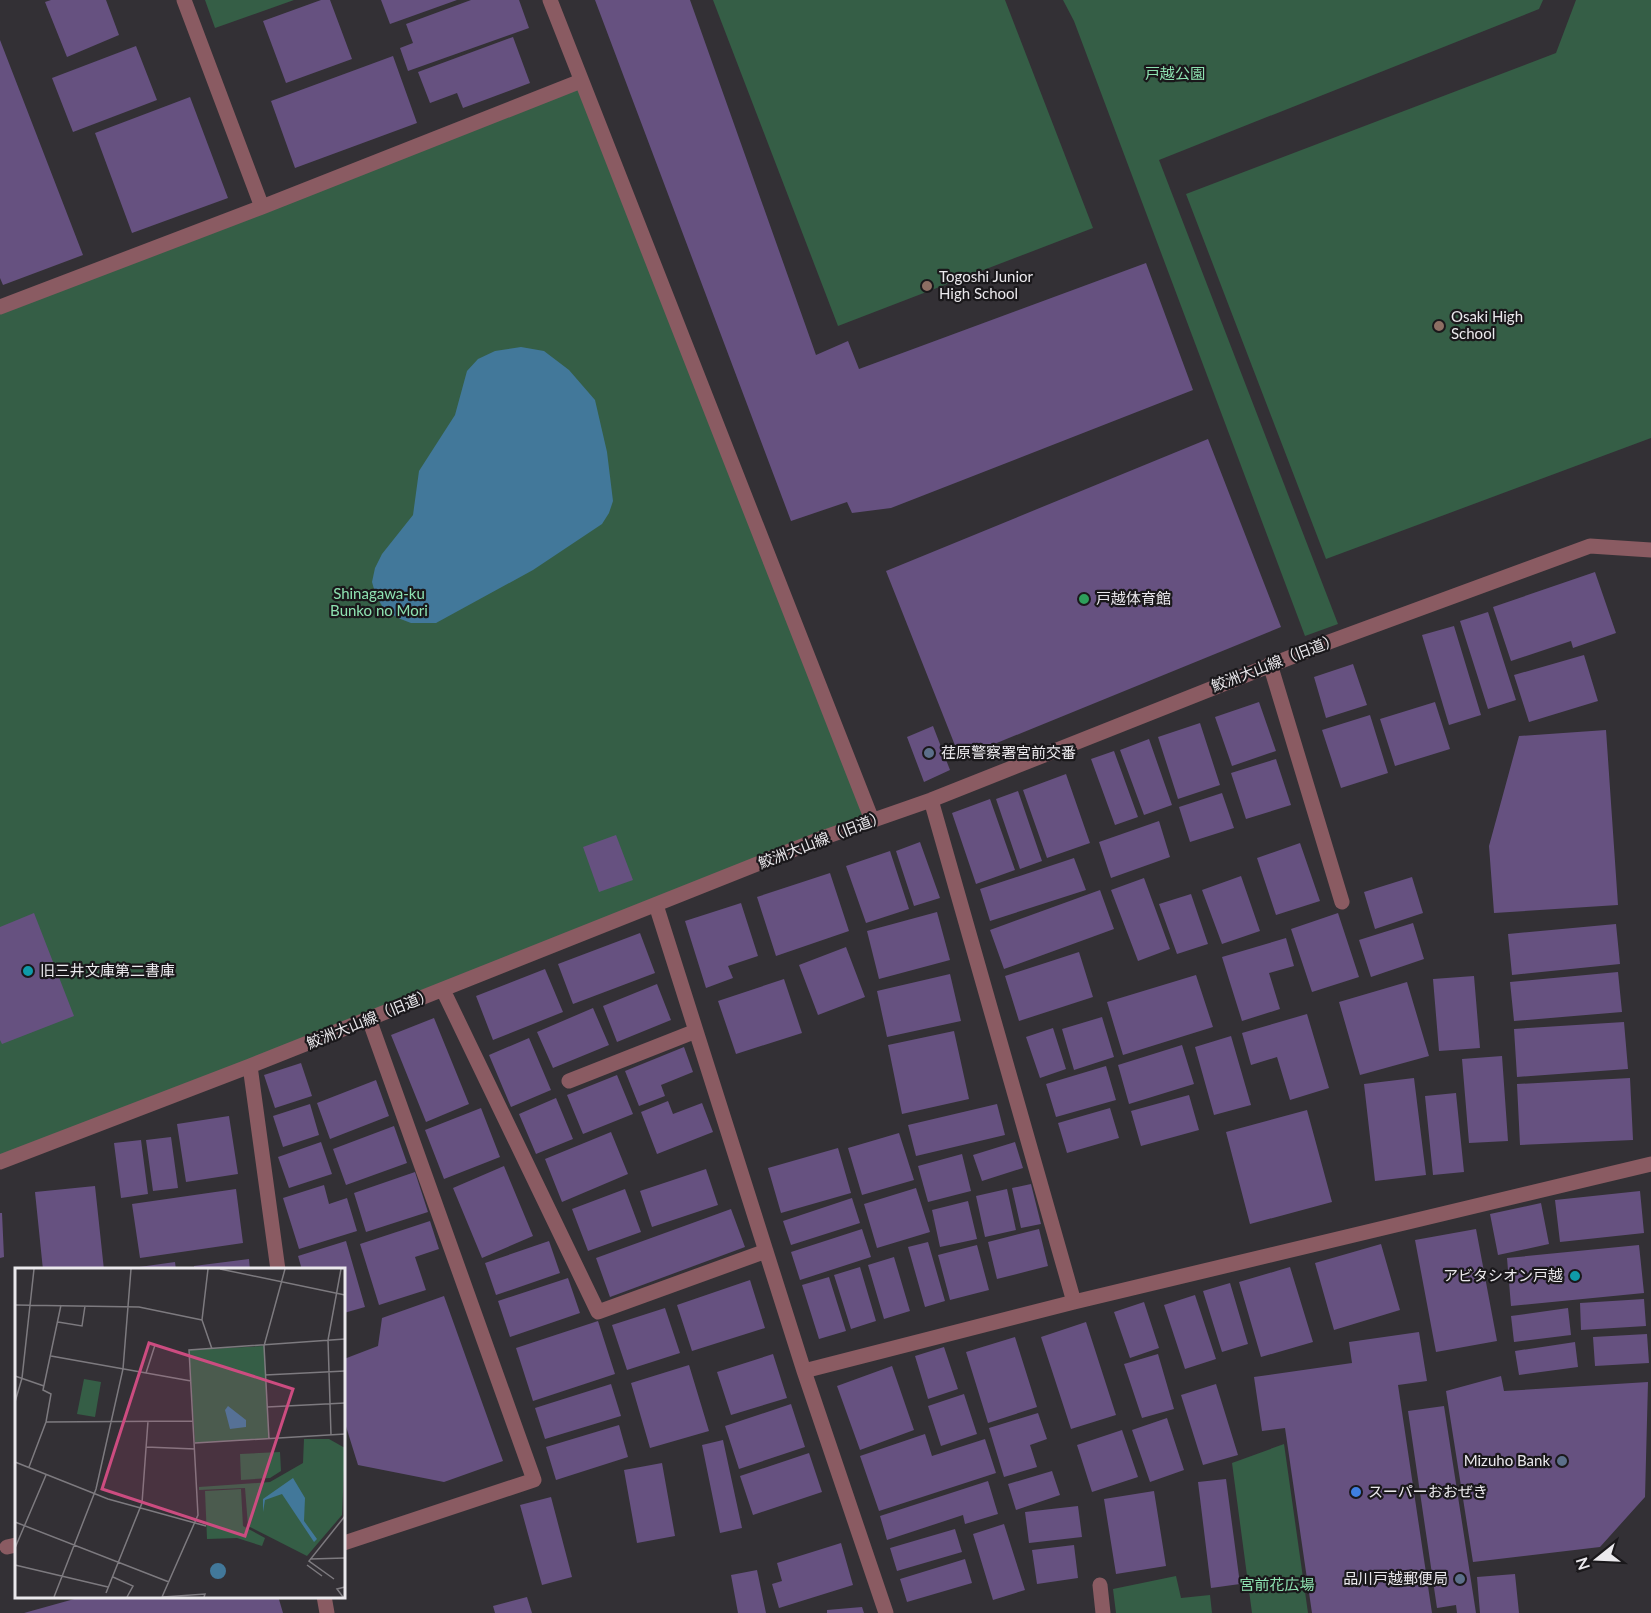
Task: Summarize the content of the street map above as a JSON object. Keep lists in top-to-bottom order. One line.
{"streets":{"street":["鮫洲大山線（旧道）"]},"parks":["戸越公園","Shinagawa-ku Bunko no Mori","宮前花広場"],"places":["Togoshi Junior High School","Osaki High School","戸越体育館","荏原警察署宮前交番","旧三井文庫第二書庫","アビタシオン戸越","Mizuho Bank","スーパーおおぜき","品川戸越郵便局"],"north":"left"}
